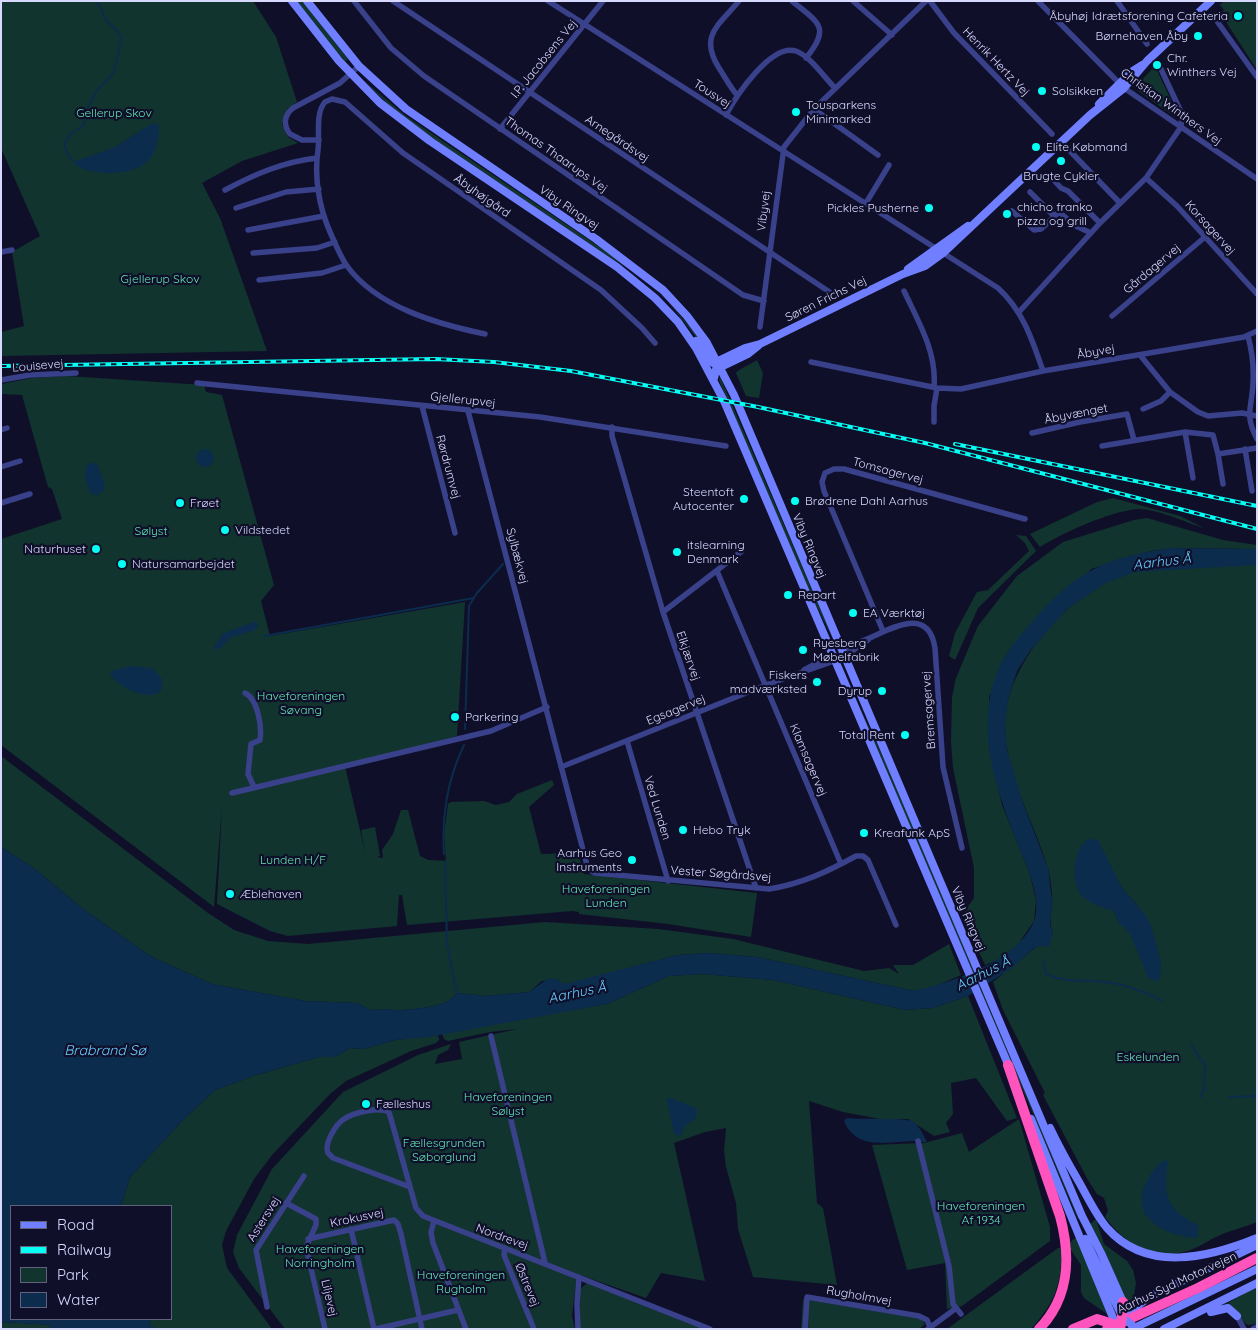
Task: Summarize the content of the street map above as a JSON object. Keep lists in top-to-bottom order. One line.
{"streets":{"highway":["Aarhus Syd Motorvejen"],"main road":["Viby Ringvej","Søren Frichs Vej"],"street":["I.P. Jacobsens Vej","Henrik Hertz Vej","Tousvej","Christian Winthers Vej","Arnegårdsvej","Thomas Thaarups Vej","Åbyhøjgård","Vibyvej","Korsagervej","Gårdagervej","Åbyvej","Louisevej","Gjellerupvej","Åbyvænget","Rørdrumvej","Tomsagervej","Sylbækvej","Elkjærvej","Egsagervej","Bremsagervej","Klamsagervej","Ved Lunden","Vester Søgårdsvej","Krokusvej","Astersvej","Nordrevej","Østrevej","Rugholmvej","Liljevej"]},"crossings":[["I.P. Jacobsens Vej","Tousvej"],["I.P. Jacobsens Vej","Arnegårdsvej"],["I.P. Jacobsens Vej","Thomas Thaarups Vej"],["Tousvej","Vibyvej"],["Tousvej","Søren Frichs Vej"],["Tousvej","Åbyvej"],["Christian Winthers Vej","Søren Frichs Vej"],["Arnegårdsvej","Vibyvej"],["Thomas Thaarups Vej","Vibyvej"],["Viby Ringvej","Søren Frichs Vej"],["Viby Ringvej","Egsagervej"],["Viby Ringvej","Bremsagervej"],["Viby Ringvej","Aarhus Syd Motorvejen"],["Korsagervej","Gårdagervej"],["Gjellerupvej","Rørdrumvej"],["Gjellerupvej","Sylbækvej"],["Gjellerupvej","Elkjærvej"],["Tomsagervej","Bremsagervej"],["Sylbækvej","Egsagervej"],["Sylbækvej","Vester Søgårdsvej"],["Elkjærvej","Egsagervej"],["Elkjærvej","Vester Søgårdsvej"],["Egsagervej","Klamsagervej"],["Egsagervej","Ved Lunden"],["Klamsagervej","Vester Søgårdsvej"],["Ved Lunden","Vester Søgårdsvej"],["Krokusvej","Liljevej"],["Astersvej","Liljevej"],["Nordrevej","Østrevej"]],"water":["Aarhus Å","Brabrand Sø"],"parks":["Gellerup Skov","Gjellerup Skov","Sølyst","Haveforeningen Søvang","Lunden H/F","Haveforeningen Lunden","Eskelunden","Haveforeningen Sølyst","Fællesgrunden Søborglund","Haveforeningen Af 1934","Haveforeningen Norringholm","Haveforeningen Rugholm"],"places":["Åbyhøj Idrætsforening Cafeteria","Børnehaven Åby","Chr. Winthers Vej","Solsikken","Tousparkens Minimarked","Elite Købmand","Brugte Cykler","Pickles Pusherne","chicho franko pizza og grill","Steentoft Autocenter","Brødrene Dahl Aarhus","Frøet","Vildstedet","Naturhuset","itslearning Denmark","Natursamarbejdet","Repart","EA Værktøj","Ryesberg Møbelfabrik","Fiskers madværksted","Dyrup","Parkering","Total Rent","Hebo Tryk","Kreafunk ApS","Aarhus Geo Instruments","Æblehaven","Fælleshus"],"legend":["Road","Railway","Park","Water"]}
